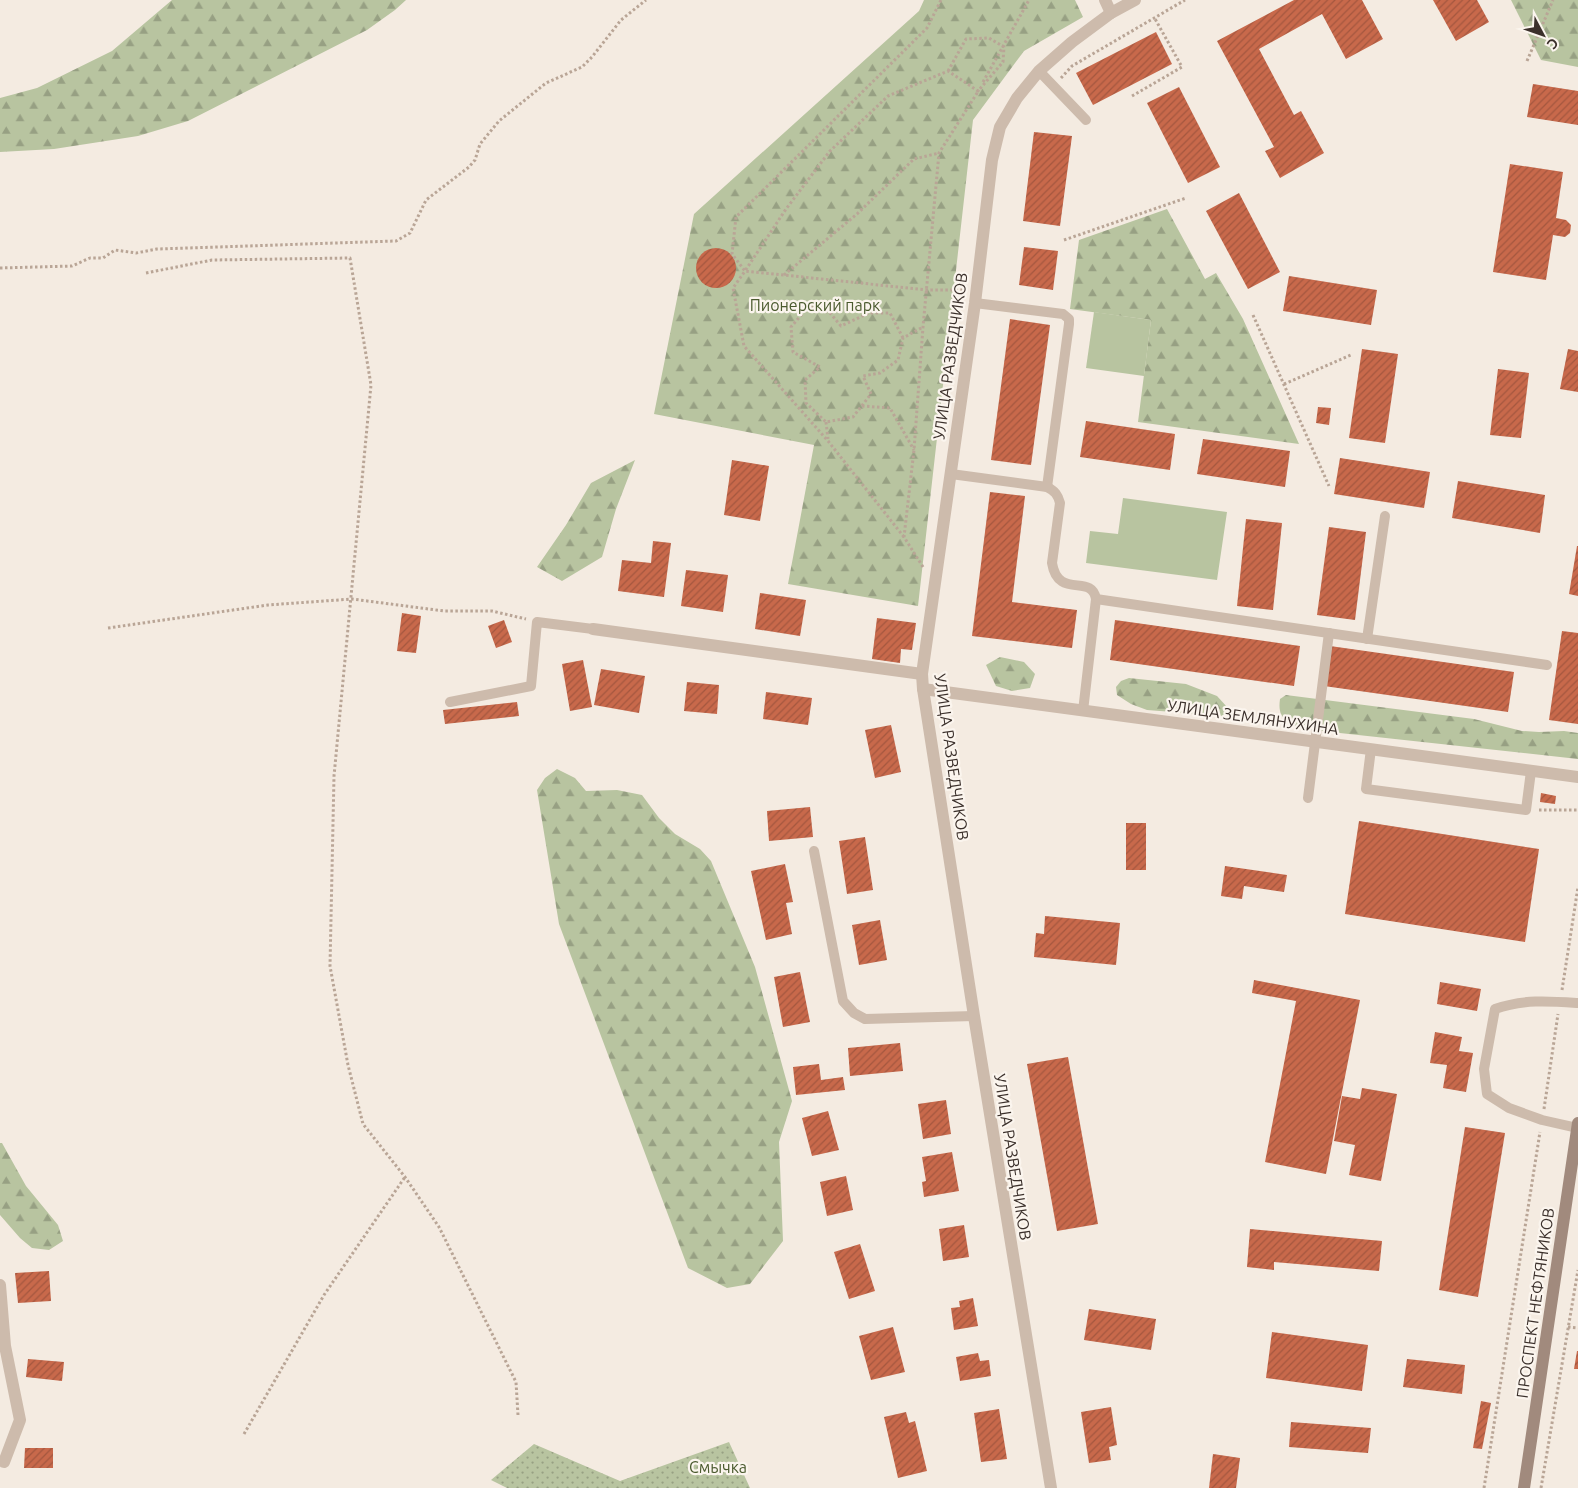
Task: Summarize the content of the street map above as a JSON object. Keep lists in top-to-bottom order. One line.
{"streets":{"main road":["ПРОСПЕКТ НЕФТЯНИКОВ"],"street":["УЛИЦА РАЗВЕДЧИКОВ","УЛИЦА ЗЕМЛЯНУХИНА"]},"crossings":[["УЛИЦА РАЗВЕДЧИКОВ","УЛИЦА ЗЕМЛЯНУХИНА"]],"parks":["Пионерский парк","Смычка"],"north":"bottom right"}
